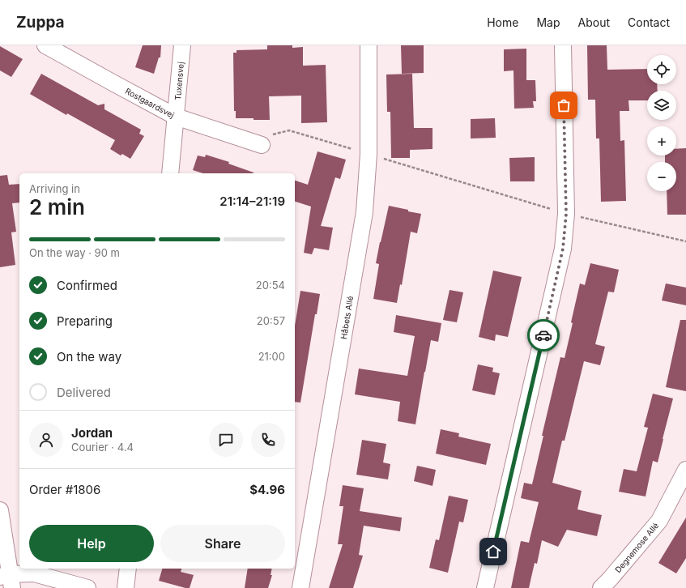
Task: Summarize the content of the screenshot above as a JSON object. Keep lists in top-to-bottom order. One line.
{"streets":{"street":["Tuxensvej","Rostgaardsvej","Håbets Allé","Degnemose Allé"]},"crossings":[["Tuxensvej","Rostgaardsvej"]],"page":{"header":"Zuppa","nav":["Home","Map","About","Contact"],"map_buttons":["+","−"],"heading":["2 min","Arriving in","21:14–21:19"],"panel":["Jordan","Courier · 4.4","Order #1806","$4.96"],"bar":"On the way · 90 m","list":[["Confirmed","20:54"],["Preparing","20:57"],["On the way","21:00"],"Delivered"],"buttons":["Help","Share"]}}
